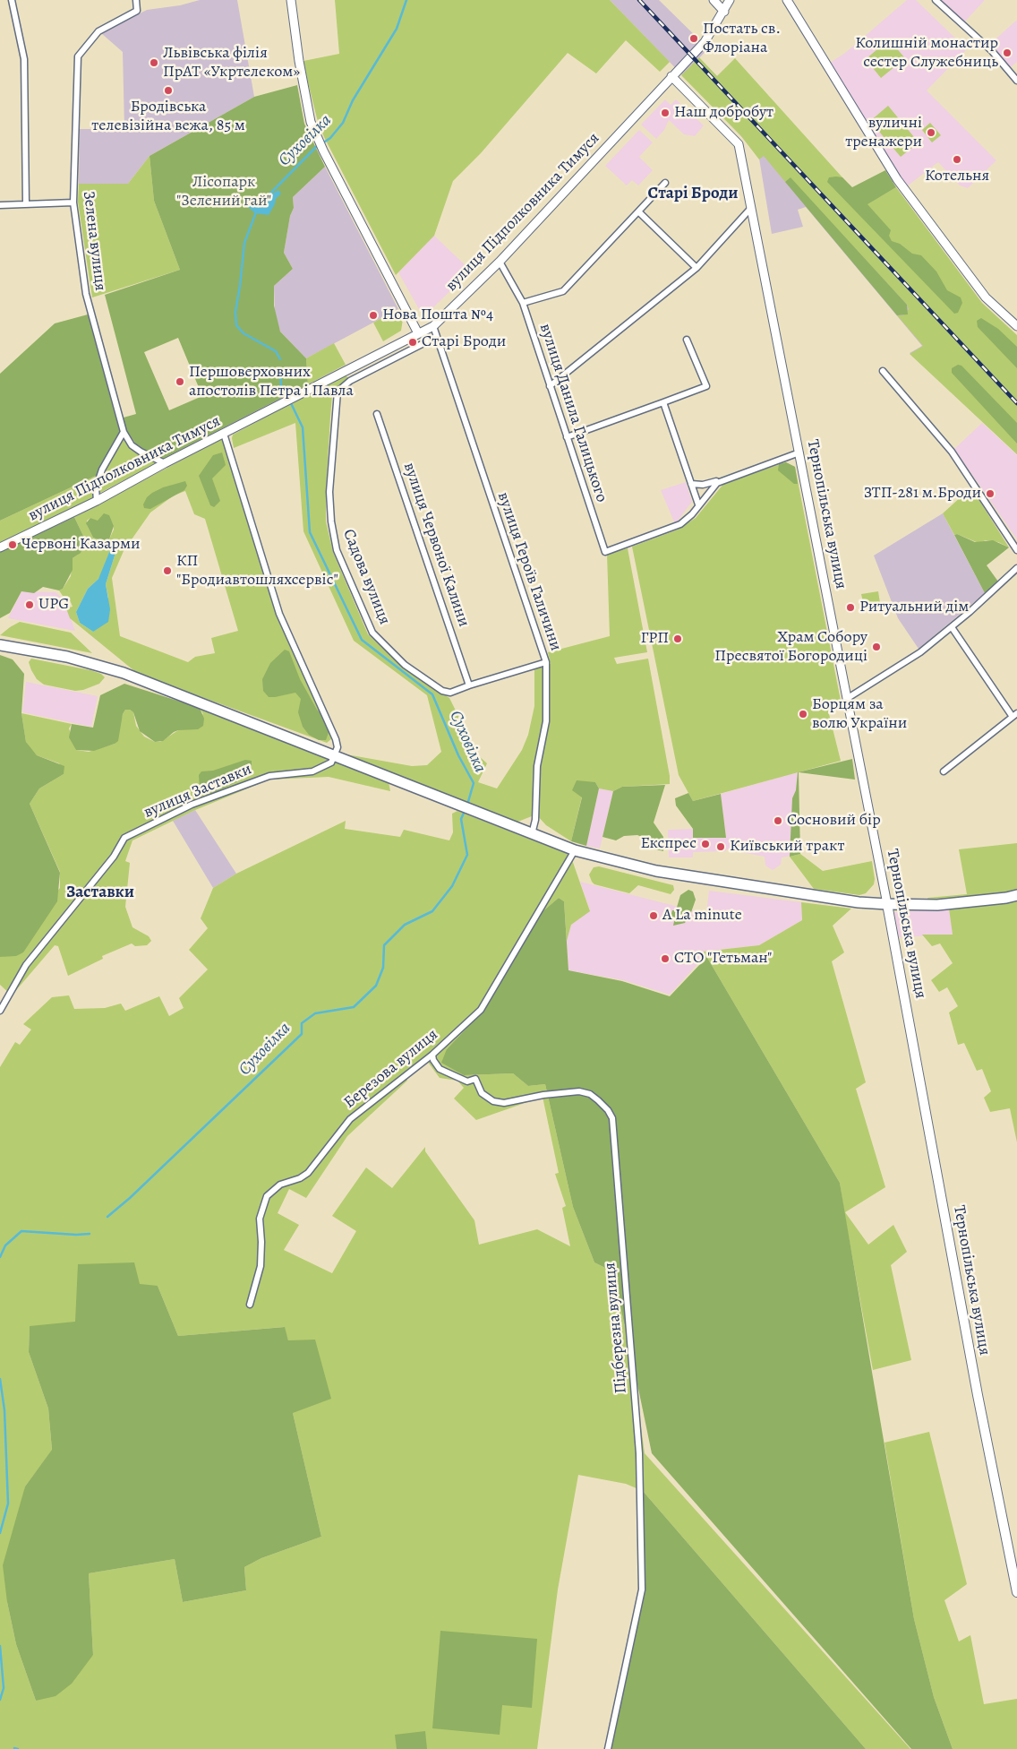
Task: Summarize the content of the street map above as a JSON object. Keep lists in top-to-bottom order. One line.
{"streets":{"main road":["вулиця Підполковника Тимуся","Тернопільська вулиця"],"street":["Зелена вулиця","вулиця Данила Галицького","вулиця Червоної Калини","вулиця Героїв Галичини","Садова вулиця","вулиця Заставки","Березова вулиця","Підберезна вулиця"]},"crossings":[["вулиця Підполковника Тимуся","Зелена вулиця"],["вулиця Підполковника Тимуся","вулиця Данила Галицького"],["вулиця Підполковника Тимуся","Тернопільська вулиця"],["вулиця Підполковника Тимуся","вулиця Героїв Галичини"],["вулиця Червоної Калини","Садова вулиця"],["вулиця Героїв Галичини","Садова вулиця"],["Березова вулиця","Підберезна вулиця"]],"districts":["Старі Броди","Заставки"],"water":["Суховілка"],"parks":["Лісопарк \"Зелений гай\""],"places":["Постать св. Флоріана","Колишній монастир сестер Служебниць","Львівська філія ПрАТ «Укртелеком»","Бродівська телевізійна вежа, 85 м","Наш добробут","вуличні тренажери","Котельня","Нова Пошта №4","Старі Броди","Першоверховних апостолів Петра і Павла","ЗТП-281 м.Броди","Червоні Казарми","КП \"Бродиавтошляхсервіс\"","UPG","Ритуальний дім","ГРП","Храм Собору Пресвятої Богородиці","Борцям за волю України","Сосновий бір","Експрес","Київський тракт","A La minute","СТО \"Гетьман\""]}
